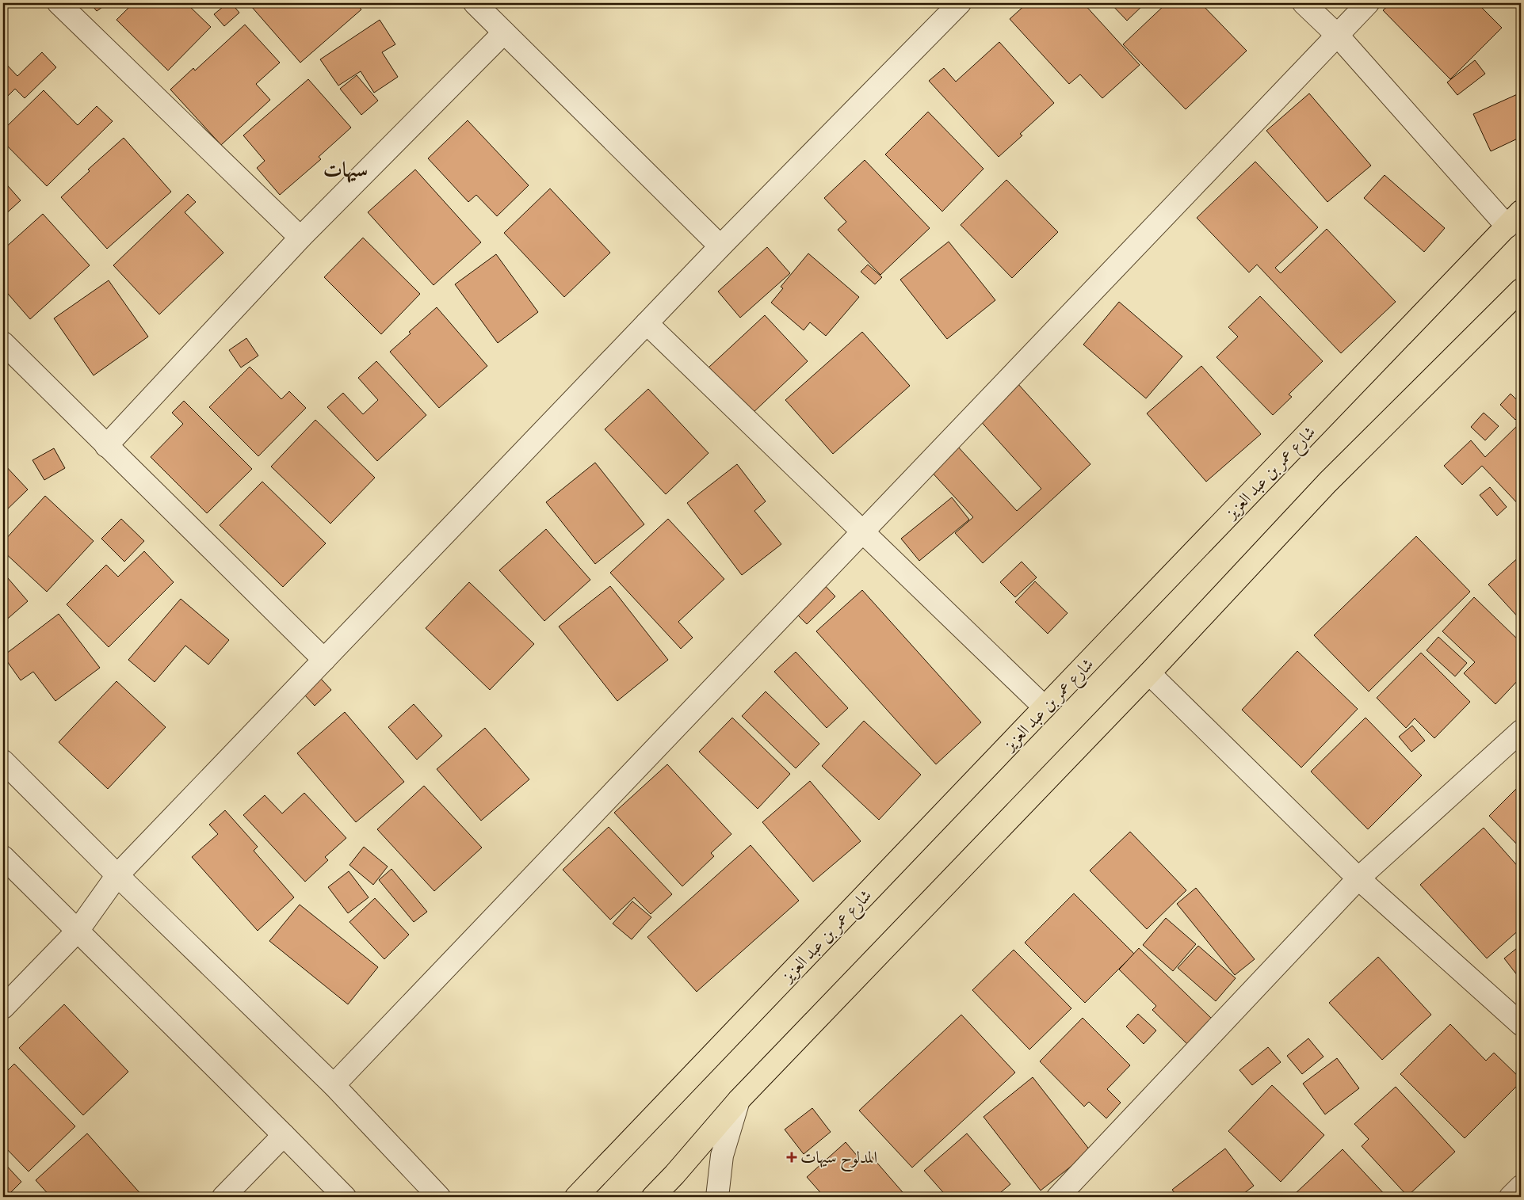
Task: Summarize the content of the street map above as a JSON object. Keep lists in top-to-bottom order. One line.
{"streets":{"main road":["شارع عمر بن عبد العزيز"]},"districts":["سيهات"],"places":{"health":["المدلوح سيهات"]}}
